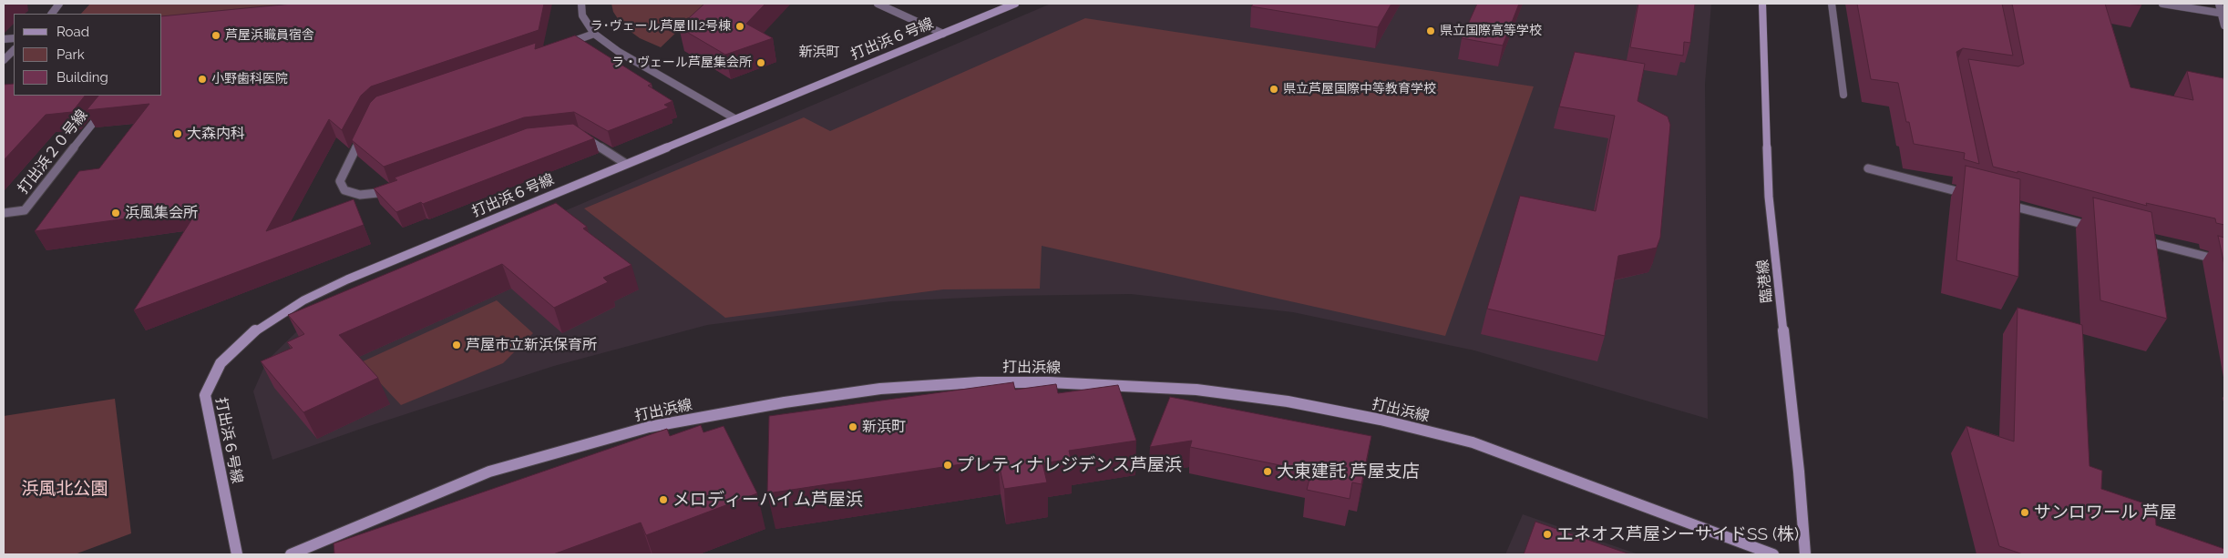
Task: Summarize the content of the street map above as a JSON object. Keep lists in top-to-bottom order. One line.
{"streets":{"street":["打出浜６号線","打出浜２０号線","臨港線","打出浜線"]},"districts":["新浜町"],"parks":["浜風北公園"],"places":["ラ･ヴェール芦屋Ⅲ2号棟","県立国際高等学校","芦屋浜職員宿舎","ラ・ヴェール芦屋集会所","小野歯科医院","県立芦屋国際中等教育学校","大森内科","浜風集会所","芦屋市立新浜保育所","新浜町","プレティナレジデンス芦屋浜","大東建託 芦屋支店","メロディーハイム芦屋浜","サンロワール 芦屋","エネオス芦屋シーサイドSS (株)"],"legend":["Road","Park","Building"]}
